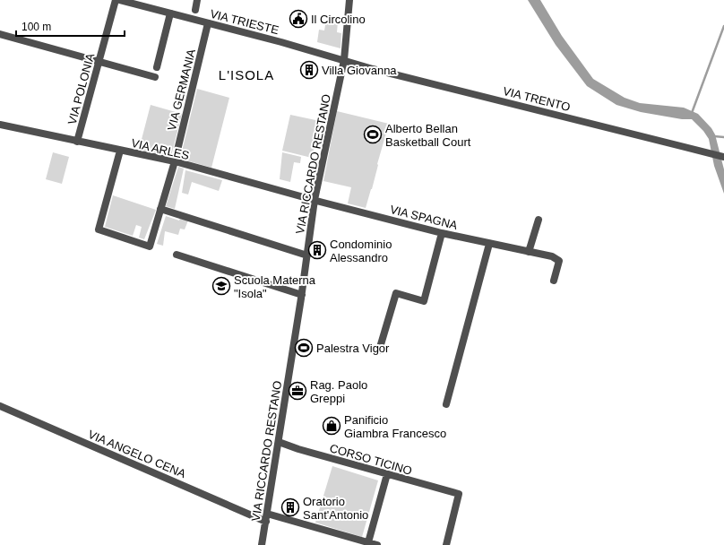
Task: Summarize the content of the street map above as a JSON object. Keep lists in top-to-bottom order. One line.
{"streets":{"street":["VIA TRIESTE","VIA POLONIA","VIA GERMANIA","VIA TRENTO","VIA ARLES","VIA RICCARDO RESTANO","VIA SPAGNA","VIA ANGELO CENA","CORSO TICINO"]},"crossings":[["VIA TRIESTE","VIA GERMANIA"],["VIA TRIESTE","VIA TRENTO"],["VIA TRIESTE","VIA RICCARDO RESTANO"],["VIA POLONIA","VIA ARLES"],["VIA GERMANIA","VIA ARLES"],["VIA TRENTO","VIA RICCARDO RESTANO"],["VIA ARLES","VIA RICCARDO RESTANO"],["VIA ARLES","VIA SPAGNA"],["VIA RICCARDO RESTANO","VIA SPAGNA"],["VIA RICCARDO RESTANO","VIA ANGELO CENA"],["VIA RICCARDO RESTANO","CORSO TICINO"]],"districts":["L'ISOLA"],"places":{"public building":["Il Circolino"],"building":["Villa Giovanna","Condominio Alessandro","Oratorio Sant'Antonio"],"sports":["Alberto Bellan Basketball Court","Palestra Vigor"],"school or university":["Scuola Materna \"Isola\""],"office":["Rag. Paolo Greppi"],"shop":["Panificio Giambra Francesco"]},"scale_bar":"100 m"}
